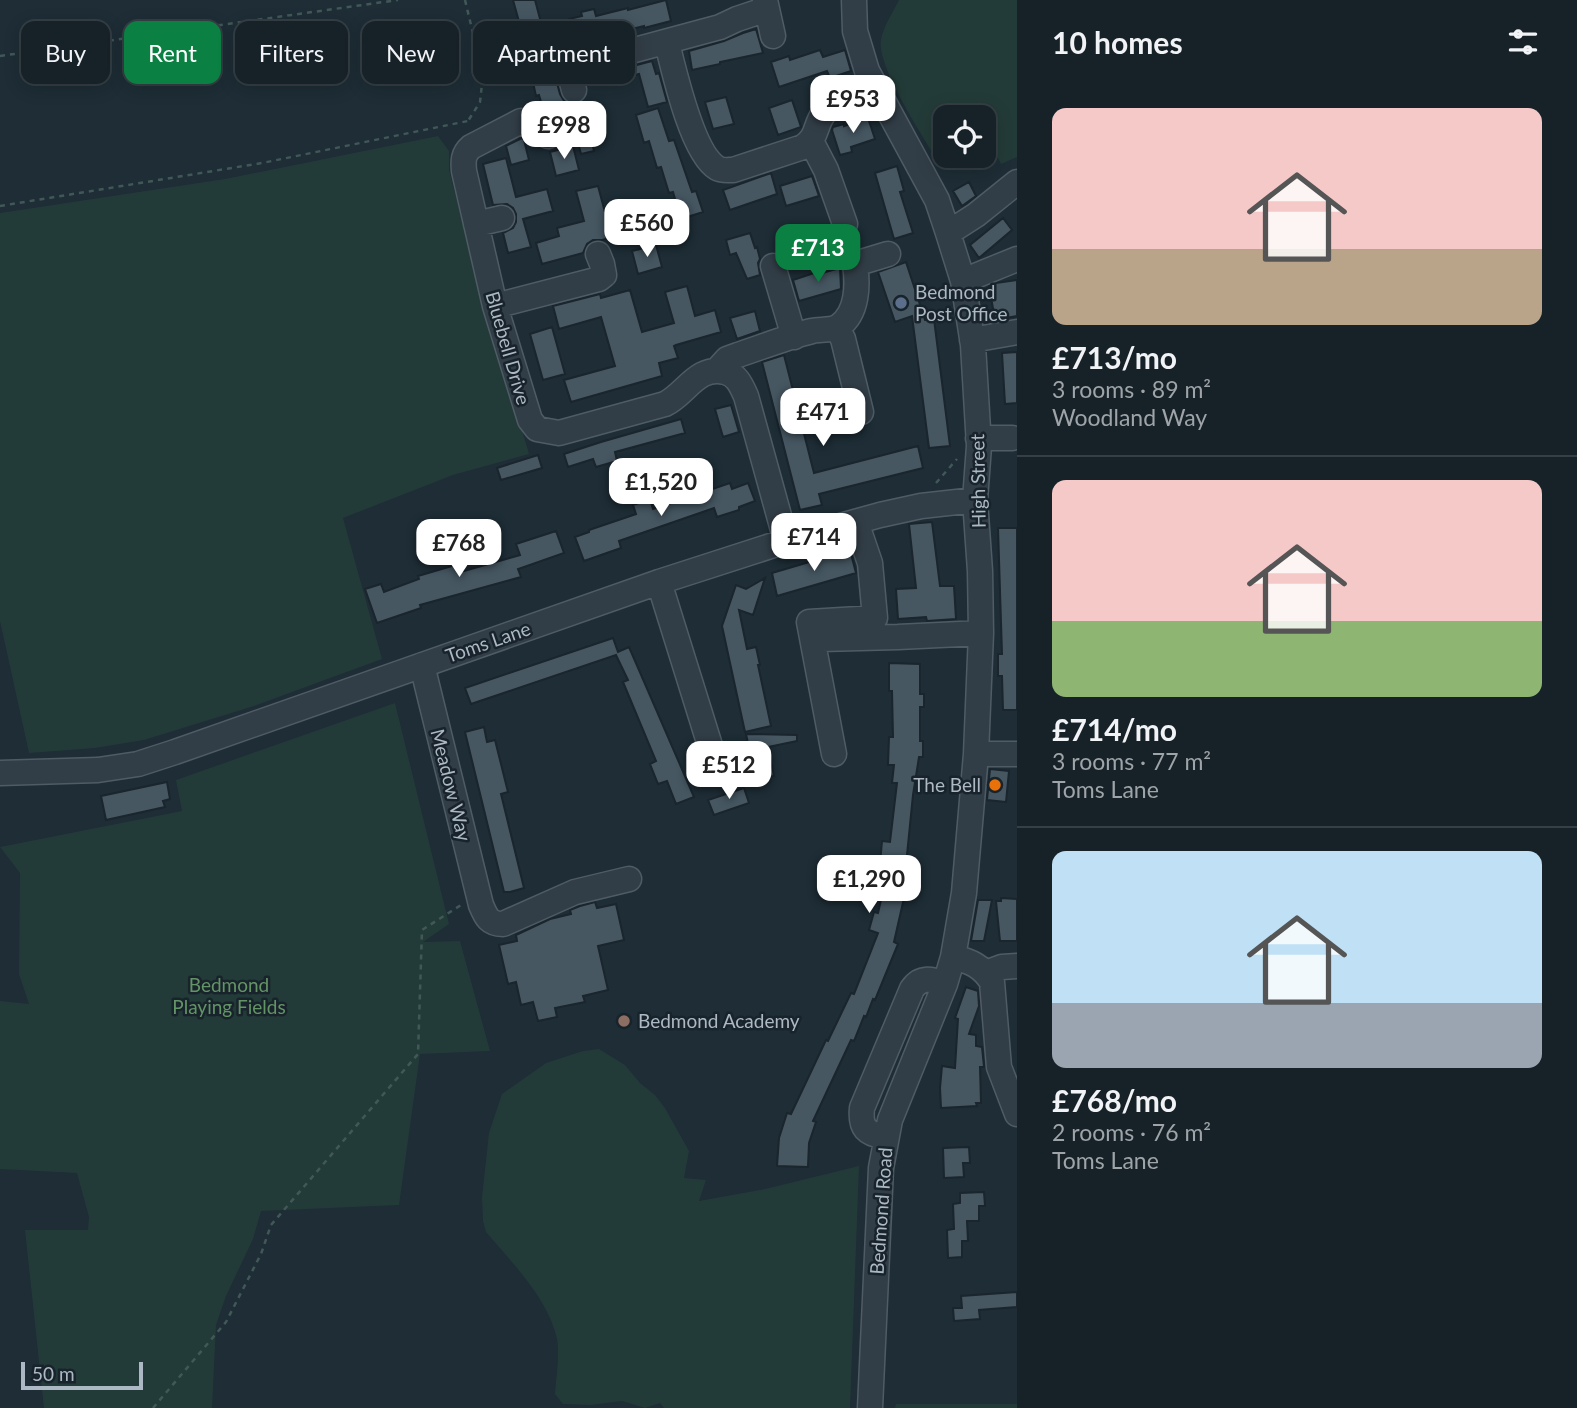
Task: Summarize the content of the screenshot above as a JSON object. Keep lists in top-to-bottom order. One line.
{"streets":{"street":["Bluebell Drive","High Street","Toms Lane","Meadow Way","Bedmond Road"]},"crossings":[["High Street","Toms Lane"],["High Street","Bedmond Road"],["Toms Lane","Meadow Way"]],"parks":["Bedmond Playing Fields"],"places":["Bedmond Post Office","The Bell","Bedmond Academy"],"scale_bar":"50 m","page":{"heading":"10 homes","chip":["Buy","Rent","Filters","New","Apartment"],"price":["£953","£998","£560","£713","£471","£1,520","£714","£768","£512","£1,290"],"list":[{"name":"£713/mo","note":"3 rooms · 89 m² · Woodland Way"},{"name":"£714/mo","note":"3 rooms · 77 m² · Toms Lane"},{"name":"£768/mo","note":"2 rooms · 76 m² · Toms Lane"}],"scale":"50 m"}}
